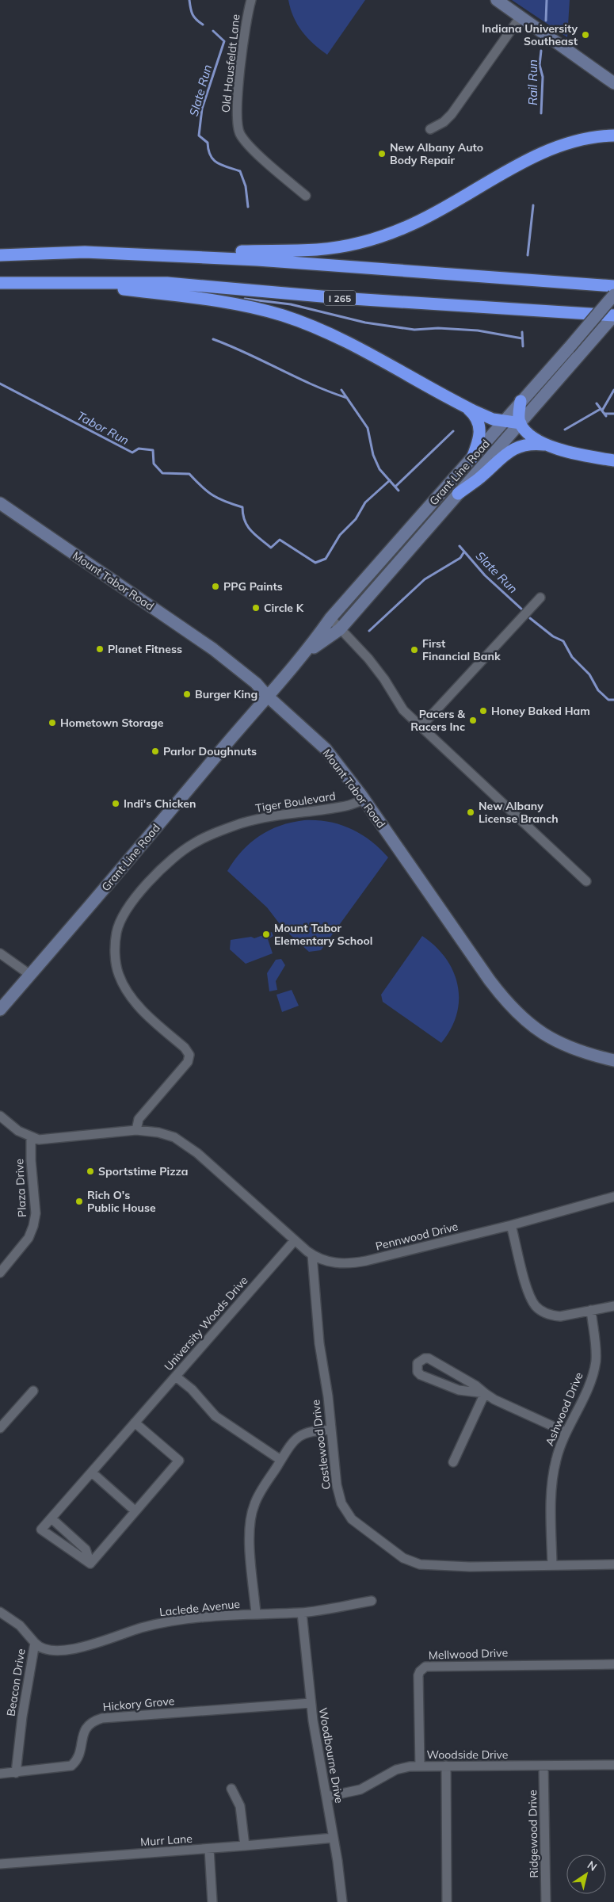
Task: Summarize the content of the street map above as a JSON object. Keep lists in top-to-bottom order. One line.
{"streets":{"highway":["I 265"],"main road":["Grant Line Road","Mount Tabor Road"],"street":["Old Hausfeldt Lane","Tiger Boulevard","Plaza Drive","Pennwood Drive","University Woods Drive","Ashwood Drive","Castlewood Drive","Laclede Avenue","Mellwood Drive","Beacon Drive","Hickory Grove","Woodside Drive","Woodbourne Drive","Ridgewood Drive","Murr Lane"]},"crossings":[["I 265","Grant Line Road"],["Grant Line Road","Mount Tabor Road"],["Mount Tabor Road","Tiger Boulevard"],["Tiger Boulevard","Pennwood Drive"],["Pennwood Drive","University Woods Drive"],["Pennwood Drive","Castlewood Drive"],["Ashwood Drive","Castlewood Drive"],["Laclede Avenue","Beacon Drive"],["Laclede Avenue","Woodbourne Drive"],["Mellwood Drive","Woodside Drive"],["Beacon Drive","Hickory Grove"],["Hickory Grove","Woodbourne Drive"],["Woodside Drive","Woodbourne Drive"],["Woodside Drive","Ridgewood Drive"],["Woodbourne Drive","Murr Lane"]],"water":["Rail Run","Slate Run","Tabor Run"],"places":["Indiana University Southeast","New Albany Auto Body Repair","PPG Paints","Circle K","Planet Fitness","First Financial Bank","Burger King","Honey Baked Ham","Pacers & Racers Inc","Hometown Storage","Parlor Doughnuts","Indi's Chicken","New Albany License Branch","Mount Tabor Elementary School","Sportstime Pizza","Rich O's Public House"],"north":"top right"}
